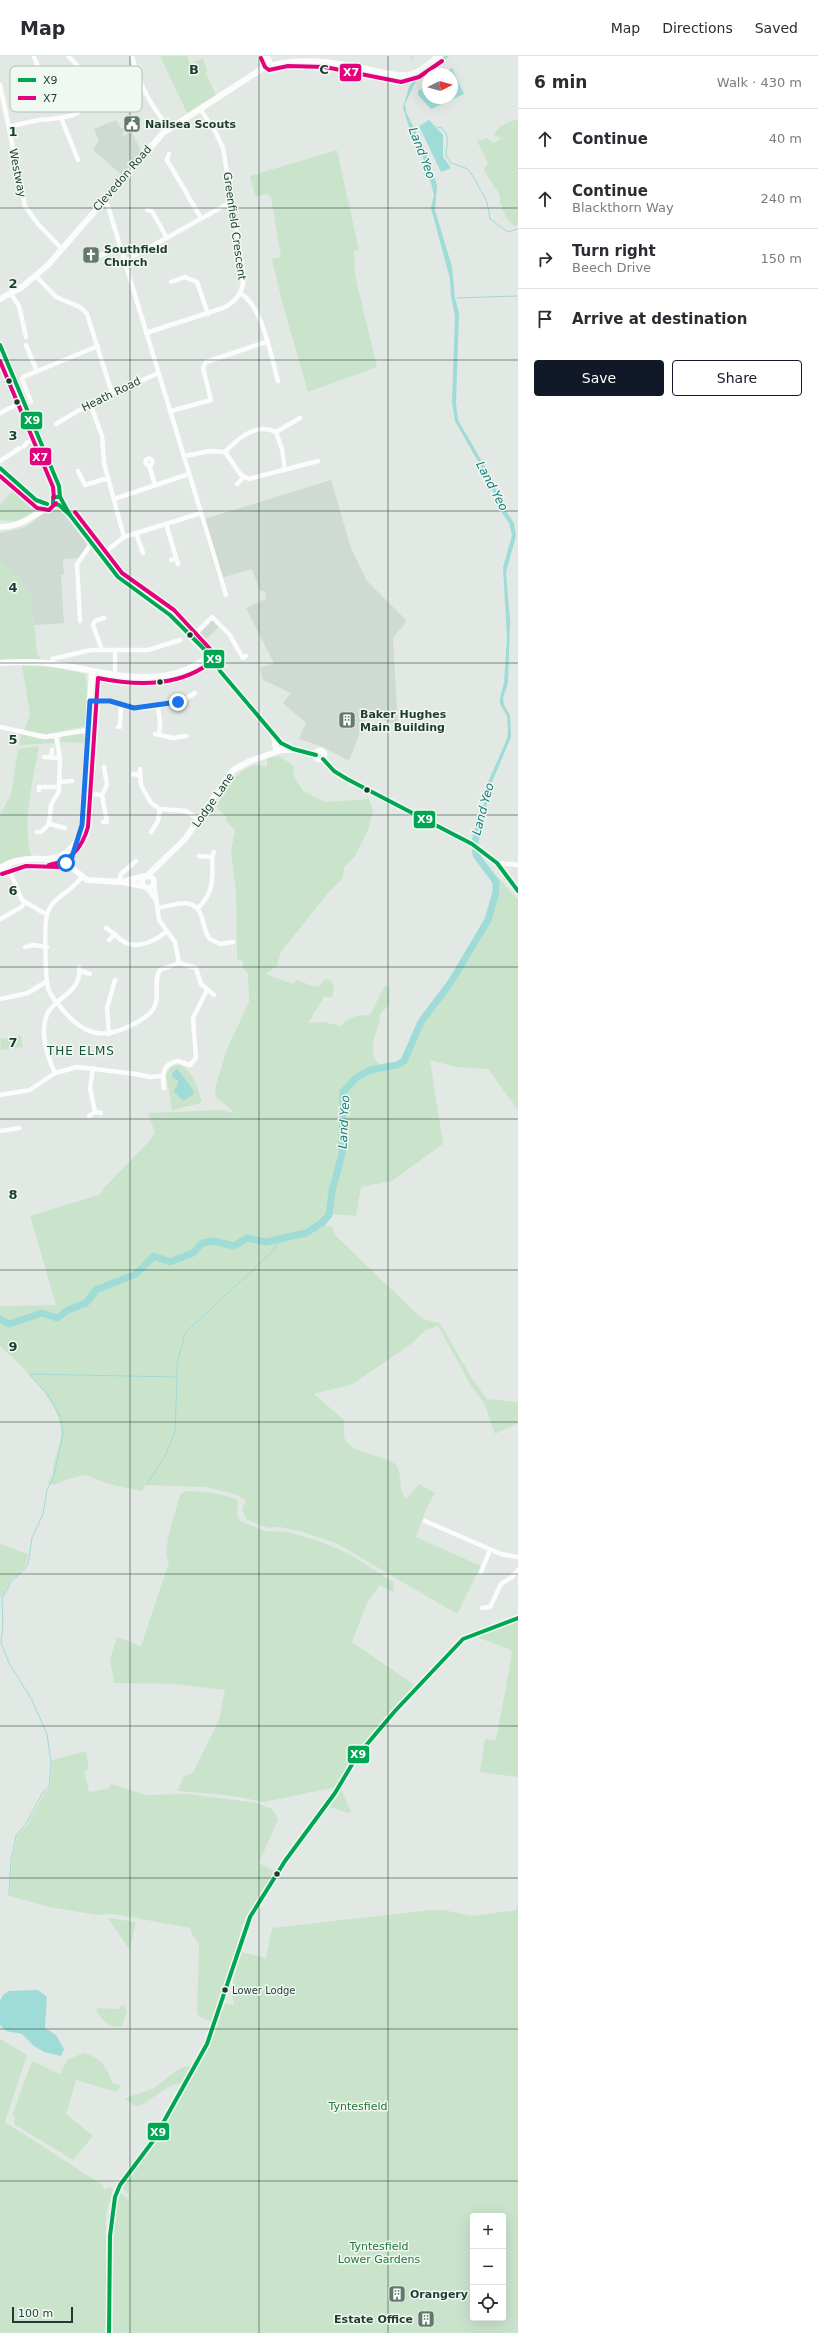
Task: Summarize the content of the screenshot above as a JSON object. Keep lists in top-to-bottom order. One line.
{"streets":{"main road":["Clevedon Road","Lodge Lane"],"street":["Westway","Greenfield Crescent","Heath Road"]},"crossings":[["Westway","Clevedon Road"],["Clevedon Road","Greenfield Crescent"]],"districts":["THE ELMS"],"water":["Land Yeo"],"parks":["Tyntesfield","Tyntesfield Lower Gardens"],"places":{"public building":["Nailsea Scouts"],"church":["Southfield Church"],"building":["Baker Hughes Main Building","Orangery","Estate Office"],"other":["Lower Lodge"]},"lines":["transit line X7","transit line X9"],"legend":["X9","X7"],"scale_bar":"100 m","north":"right","page":{"header":"Map","nav":["Map","Directions","Saved"],"heading":["6 min","Walk · 430 m"],"list":[["Continue","40 m"],["Continue","Blackthorn Way","240 m"],["Turn right","Beech Drive","150 m"],"Arrive at destination"],"buttons":["Save","Share"],"map_buttons":["+","−"],"scale":"100 m"},"grid":{"columns":["B","C"],"rows":["1","2","3","4","5","6","7","8","9"]}}
